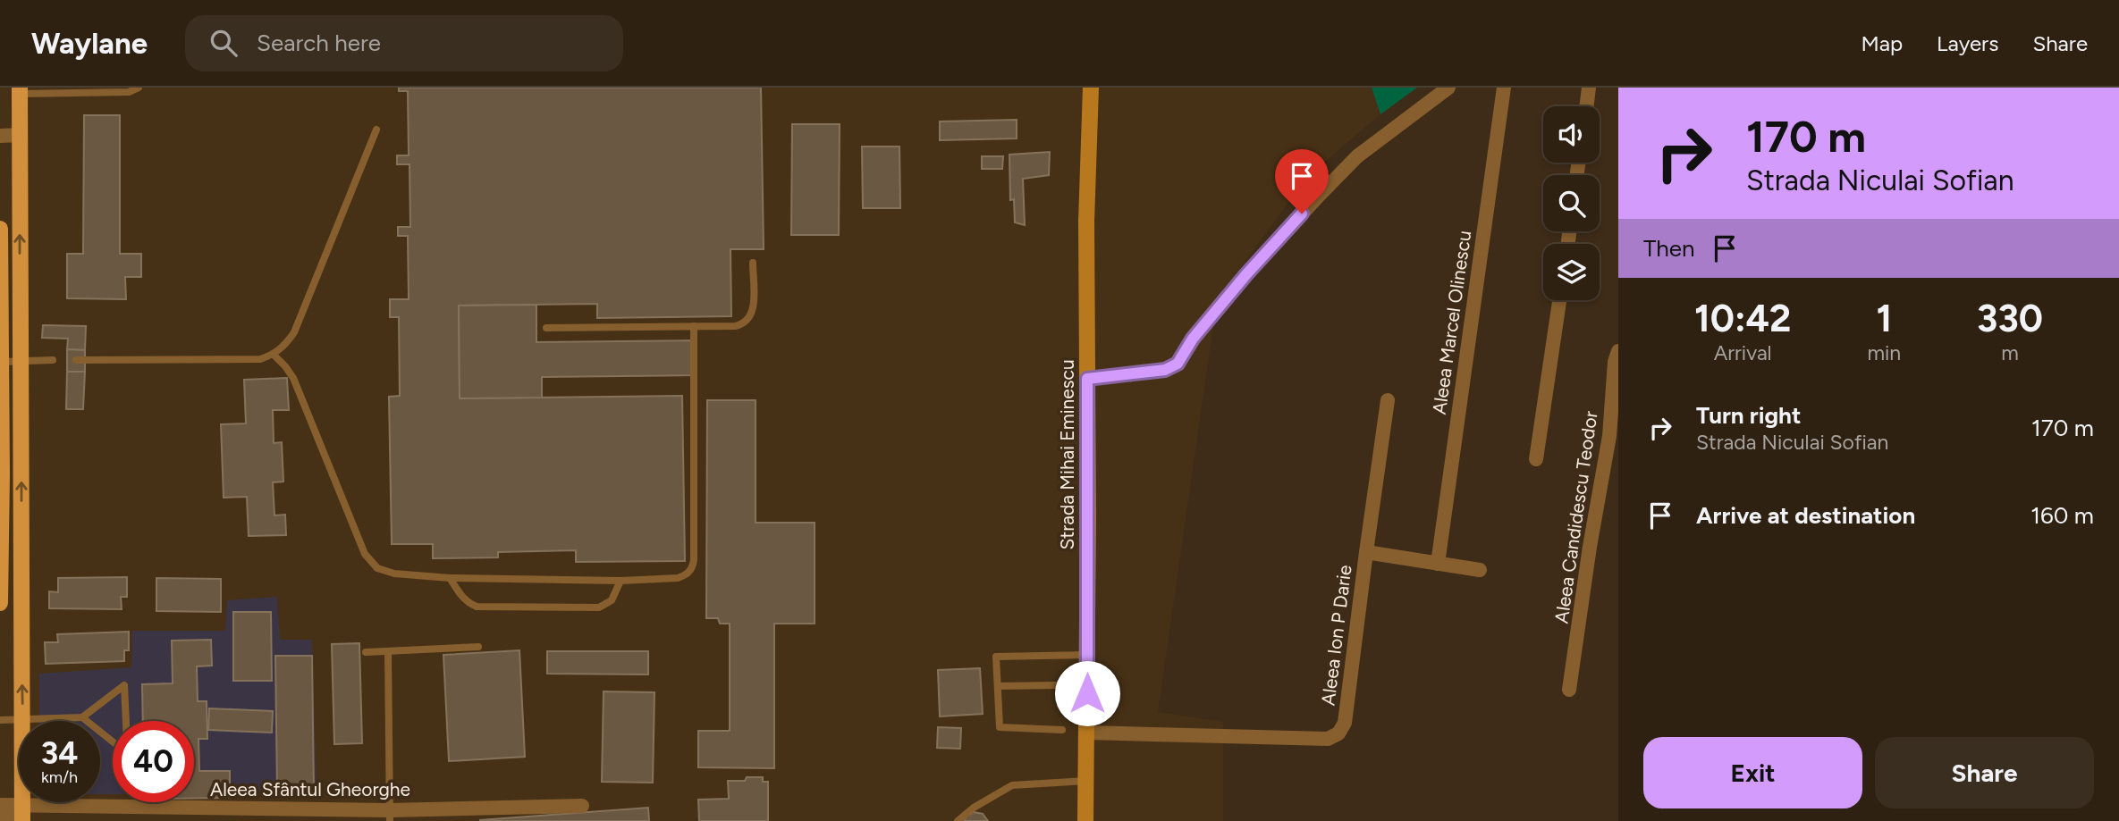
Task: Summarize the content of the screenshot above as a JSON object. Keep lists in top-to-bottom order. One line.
{"streets":{"street":["Aleea Marcel Olinescu","Strada Mihai Eminescu","Aleea Candidescu Teodor","Aleea Ion P Darie","Aleea Sfântul Gheorghe"]},"crossings":[["Aleea Marcel Olinescu","Aleea Ion P Darie"],["Strada Mihai Eminescu","Aleea Ion P Darie"]],"page":{"header":"Waylane","search":"Search here","nav":["Map","Layers","Share"],"turn":["170 m","Strada Niculai Sofian"],"then":"Then","eta":["10:42","Arrival","1","min","330","m"],"list":[{"name":"Turn right","note":"Strada Niculai Sofian","value":"170 m"},{"name":"Arrive at destination","value":"160 m"}],"speed":"34 km/h","limit":"40","buttons":["Exit","Share"]}}
